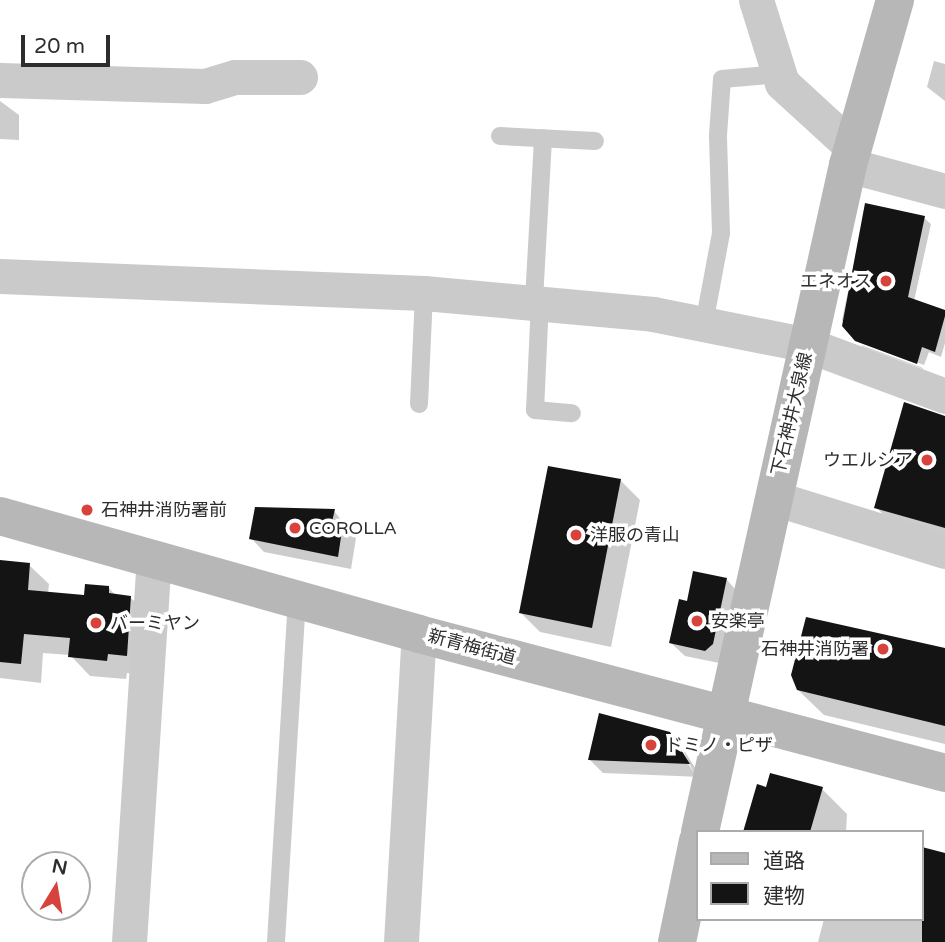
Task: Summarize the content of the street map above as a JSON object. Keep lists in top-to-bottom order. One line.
{"streets":{"main road":["下石神井大泉線","新青梅街道"]},"crossings":[["下石神井大泉線","新青梅街道"]],"places":["エネオス","ウエルシア","石神井消防署前","COROLLA","洋服の青山","安楽亭","バーミヤン","石神井消防署","ドミノ・ピザ"],"legend":["道路","建物"],"scale_bar":"20 m","north":"top"}
